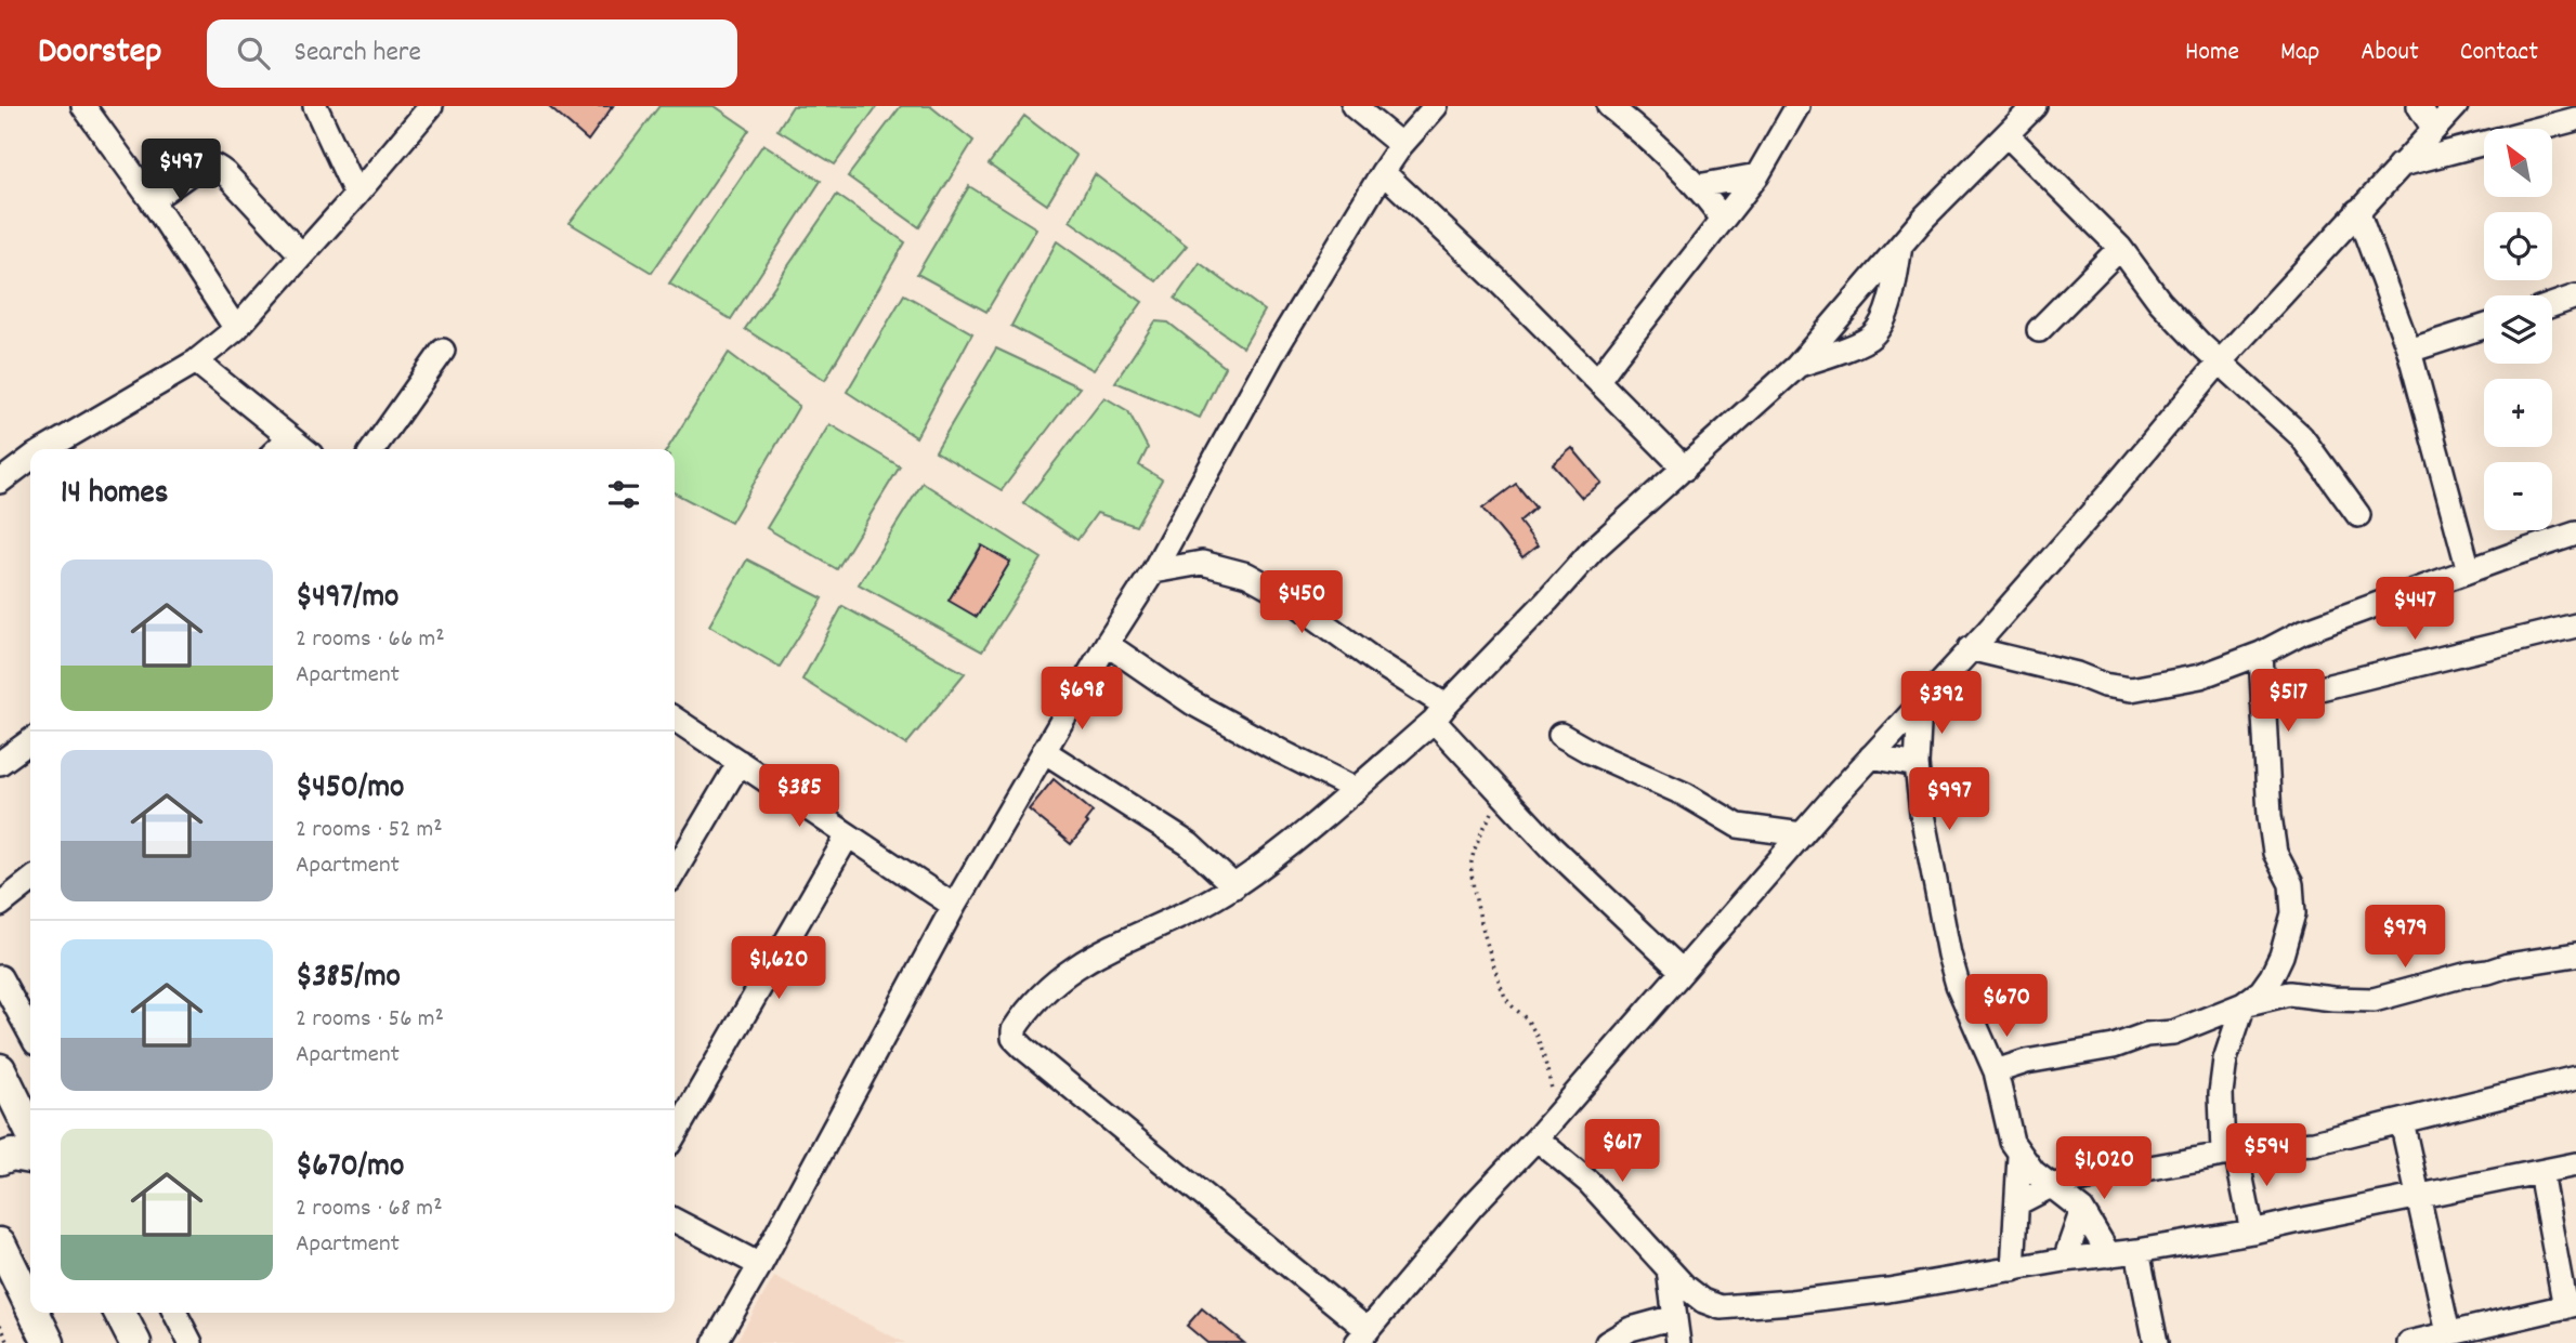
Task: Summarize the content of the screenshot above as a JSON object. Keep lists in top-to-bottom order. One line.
{"north":"top left","page":{"header":"Doorstep","search":"Search here","nav":["Home","Map","About","Contact"],"map_buttons":["+","−"],"price":["$497","$450","$447","$698","$517","$392","$385","$997","$979","$1,620","$670","$617","$594","$1,020"],"heading":"14 homes","list":[{"name":"$497/mo","note":"2 rooms · 66 m² · Apartment"},{"name":"$450/mo","note":"2 rooms · 52 m² · Apartment"},{"name":"$385/mo","note":"2 rooms · 56 m² · Apartment"},{"name":"$670/mo","note":"2 rooms · 68 m² · Apartment"}]}}
